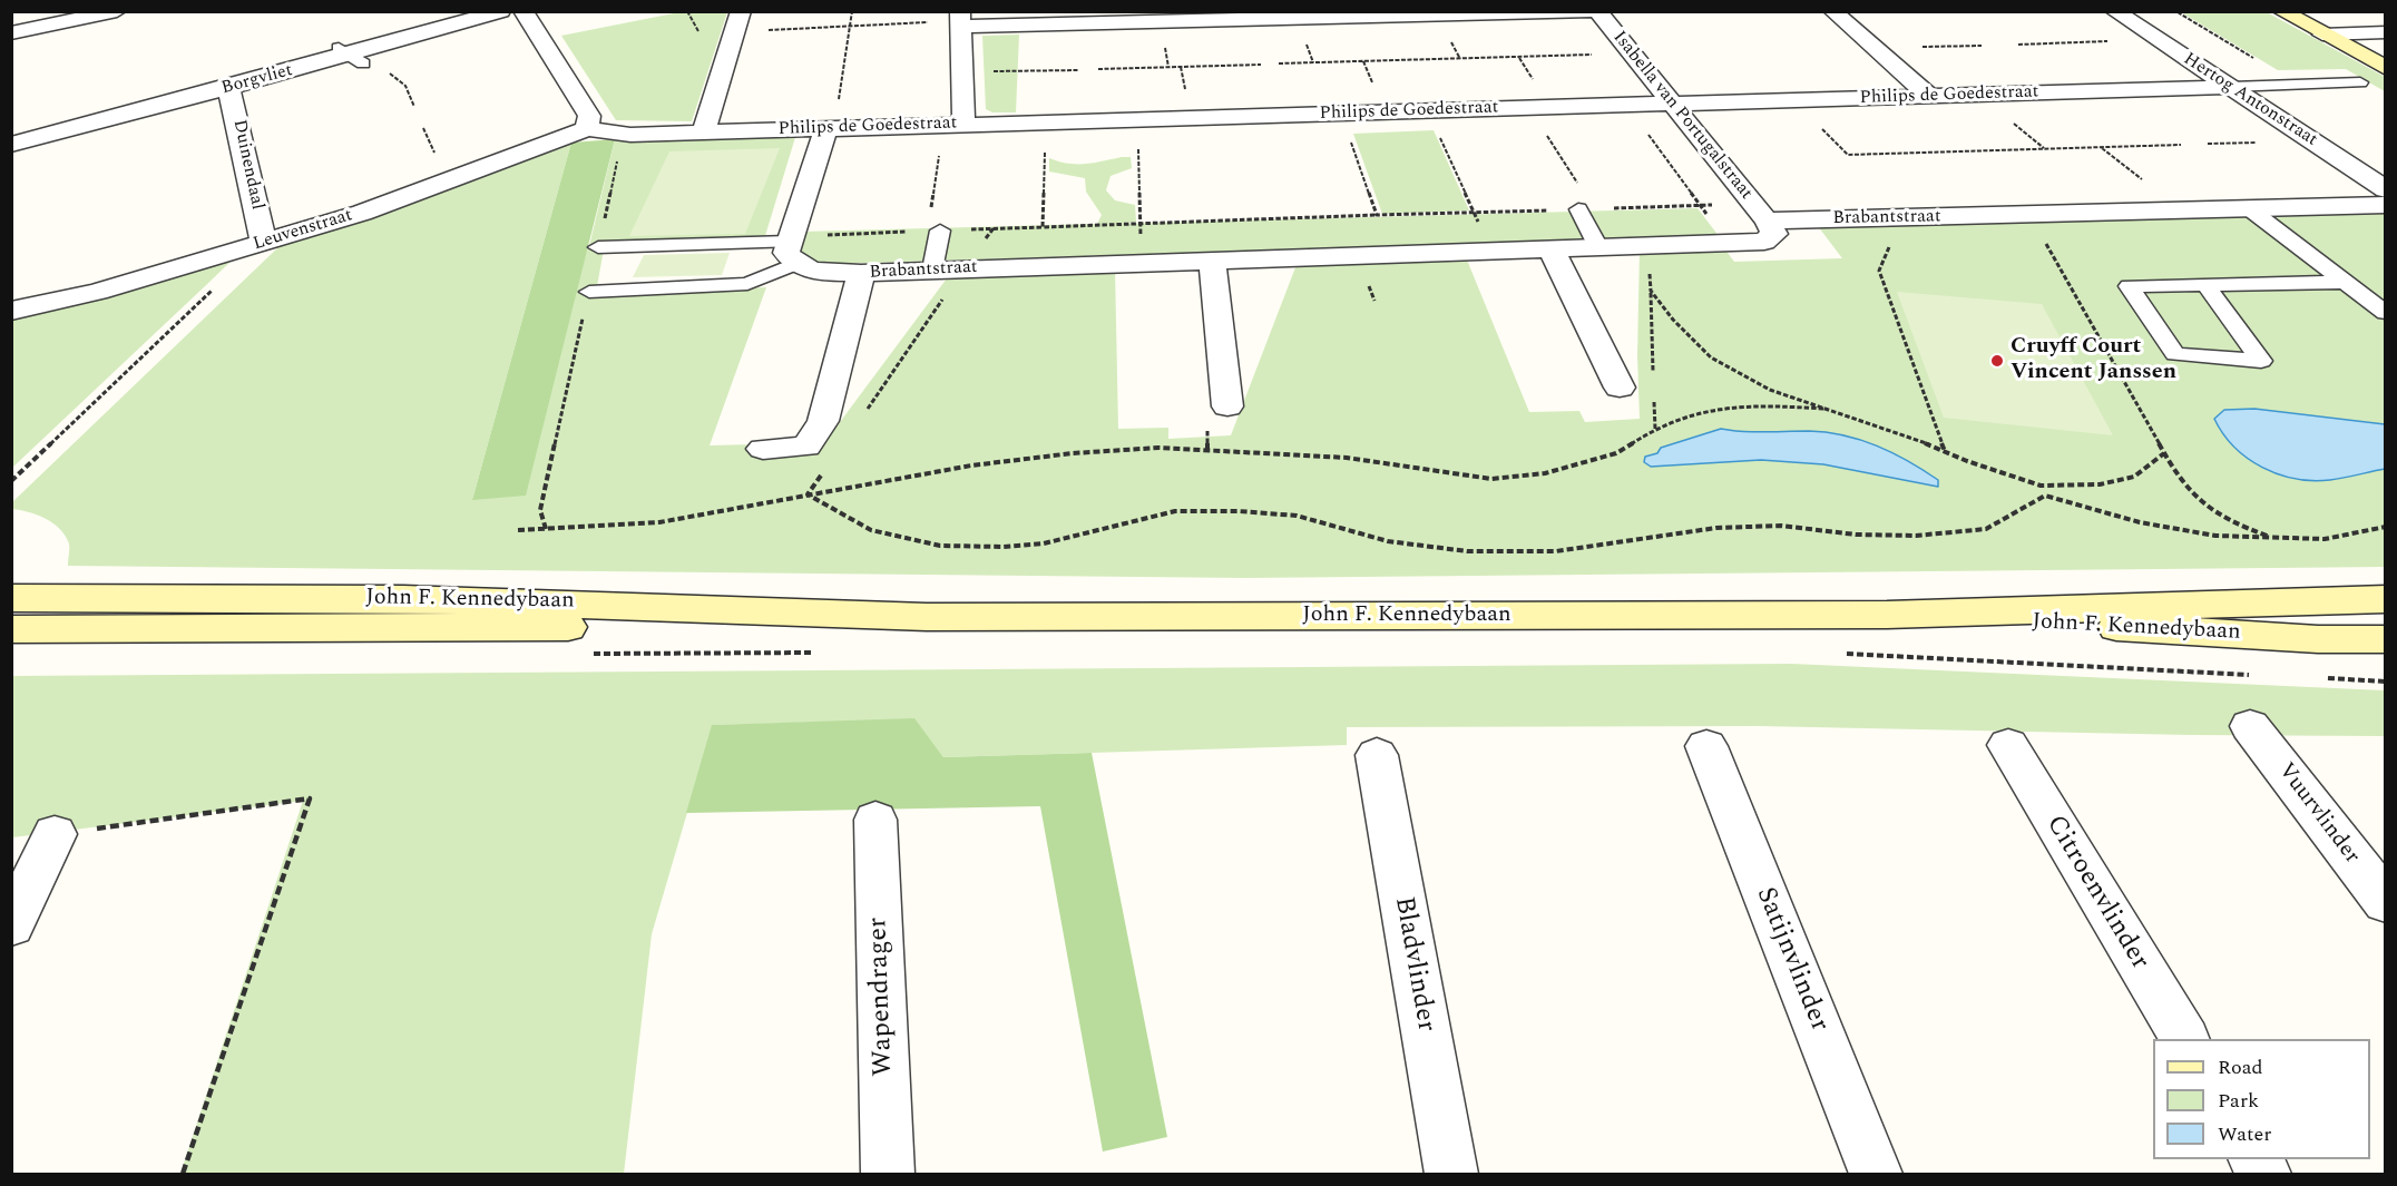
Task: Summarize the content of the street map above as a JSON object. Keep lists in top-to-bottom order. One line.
{"streets":{"main road":["John F. Kennedybaan"],"street":["Borgvliet","Philips de Goedestraat","Hertog Antonstraat","Isabella van Portugalstraat","Duinendaal","Brabantstraat","Leuvenstraat","Vuurvlinder","Citroenvlinder","Satijnvlinder","Bladvlinder","Wapendrager"]},"crossings":[["Borgvliet","Duinendaal"],["Philips de Goedestraat","Hertog Antonstraat"],["Philips de Goedestraat","Isabella van Portugalstraat"],["Philips de Goedestraat","Leuvenstraat"],["Isabella van Portugalstraat","Brabantstraat"],["Duinendaal","Leuvenstraat"]],"places":["Cruyff Court Vincent Janssen"],"legend":["Road","Park","Water"]}
